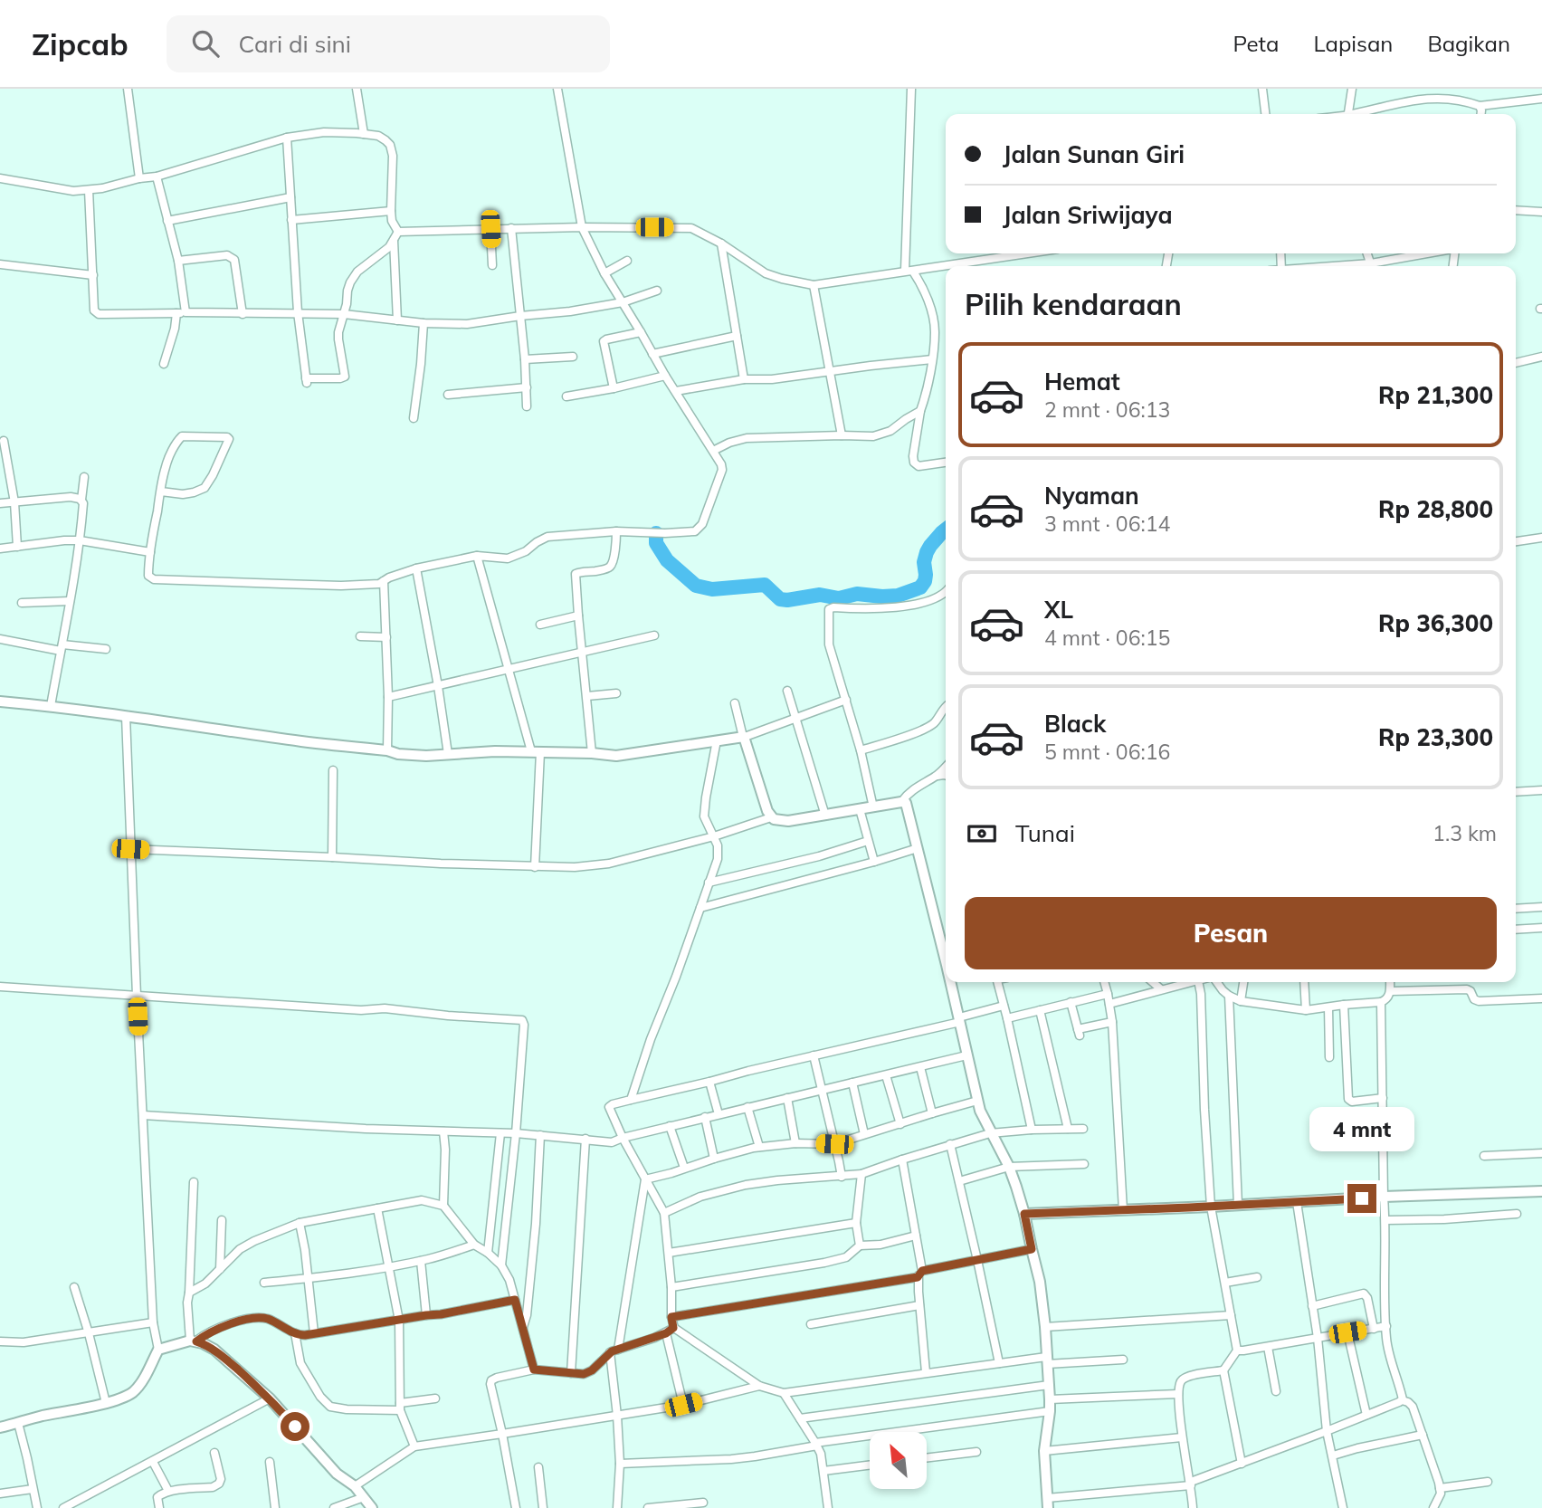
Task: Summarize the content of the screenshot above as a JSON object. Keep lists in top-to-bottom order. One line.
{"north":"top left","page":{"header":"Zipcab","search":"Cari di sini","nav":["Peta","Lapisan","Bagikan"],"banner":["Jalan Sunan Giri","Jalan Sriwijaya"],"heading":"Pilih kendaraan","list":[{"name":"Hemat","note":"2 mnt · 06:13","value":"Rp 21,300"},{"name":"Nyaman","note":"3 mnt · 06:14","value":"Rp 28,800"},{"name":"XL","note":"4 mnt · 06:15","value":"Rp 36,300"},{"name":"Black","note":"5 mnt · 06:16","value":"Rp 23,300"}],"pay":["Tunai","1.3 km"],"buttons":"Pesan","bubble":"4 mnt"}}
